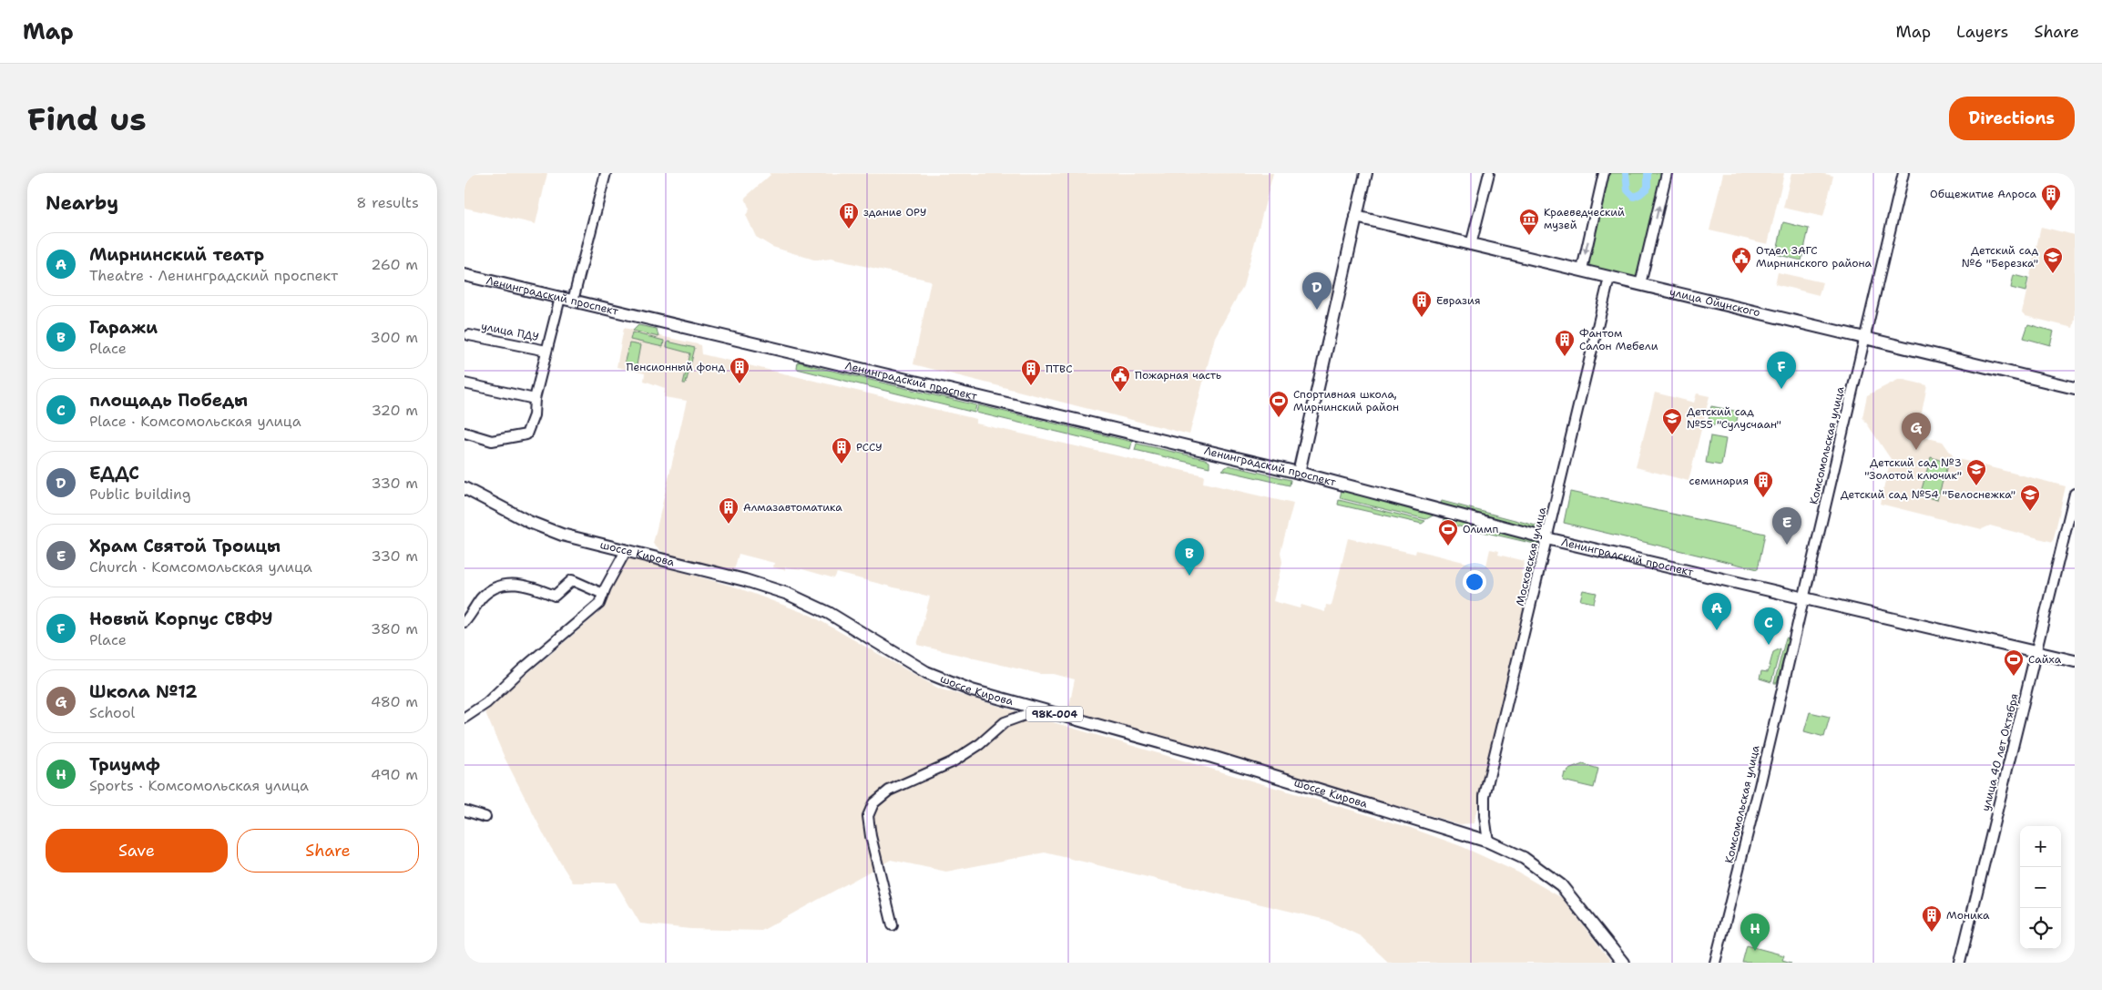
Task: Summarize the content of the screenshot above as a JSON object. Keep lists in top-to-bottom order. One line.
{"streets":{"main road":["Ленинградский проспект","улица Ойунского","шоссе Кирова","98К-004"],"street":["улица ПДУ","Комсомольская улица","Московская улица","улица 40 лет Октября"]},"crossings":[["Ленинградский проспект","улица ПДУ"],["Ленинградский проспект","Комсомольская улица"],["Ленинградский проспект","Московская улица"],["Ленинградский проспект","улица 40 лет Октября"],["улица Ойунского","Комсомольская улица"],["улица Ойунского","Московская улица"],["шоссе Кирова","Московская улица"]],"places":{"building":["Общежитие Алроса","здание ОРУ","Евразия","Фантом Салон Мебели","Пенсионный фонд","ПТВС","РССУ","семинария","Алмазавтоматика","Моника"],"museum":["Краеведческий музей"],"public building":["Отдел ЗАГС Мирнинского района","Пожарная часть"],"school or university":["Детский сад №6 \"Березка\"","Детский сад №55 \"Сулусчаан\"","Детский сад №3 \"Золотой ключик\"","Детский сад №54 \"Белоснежка\""],"sports":["Спортивная школа, Мирнинский район","Олимп","Сайха"]},"page":{"header":"Map","nav":["Map","Layers","Share"],"buttons":["Directions",["Save","Share"]],"title":"Find us","heading":["Nearby","8 results"],"list":[{"mark":"A","name":"Мирнинский театр","note":"Theatre · Ленинградский проспект","value":"260 m"},{"mark":"B","name":"Гаражи","note":"Place","value":"300 m"},{"mark":"C","name":"площадь Победы","note":"Place · Комсомольская улица","value":"320 m"},{"mark":"D","name":"ЕДДС","note":"Public building","value":"330 m"},{"mark":"E","name":"Храм Святой Троицы","note":"Church · Комсомольская улица","value":"330 m"},{"mark":"F","name":"Новый Корпус СВФУ","note":"Place","value":"380 m"},{"mark":"G","name":"Школа №12","note":"School","value":"480 m"},{"mark":"H","name":"Триумф","note":"Sports · Комсомольская улица","value":"490 m"}],"pins":["D","F","G","E","B","A","C","H"],"map_buttons":["+","−"]}}
